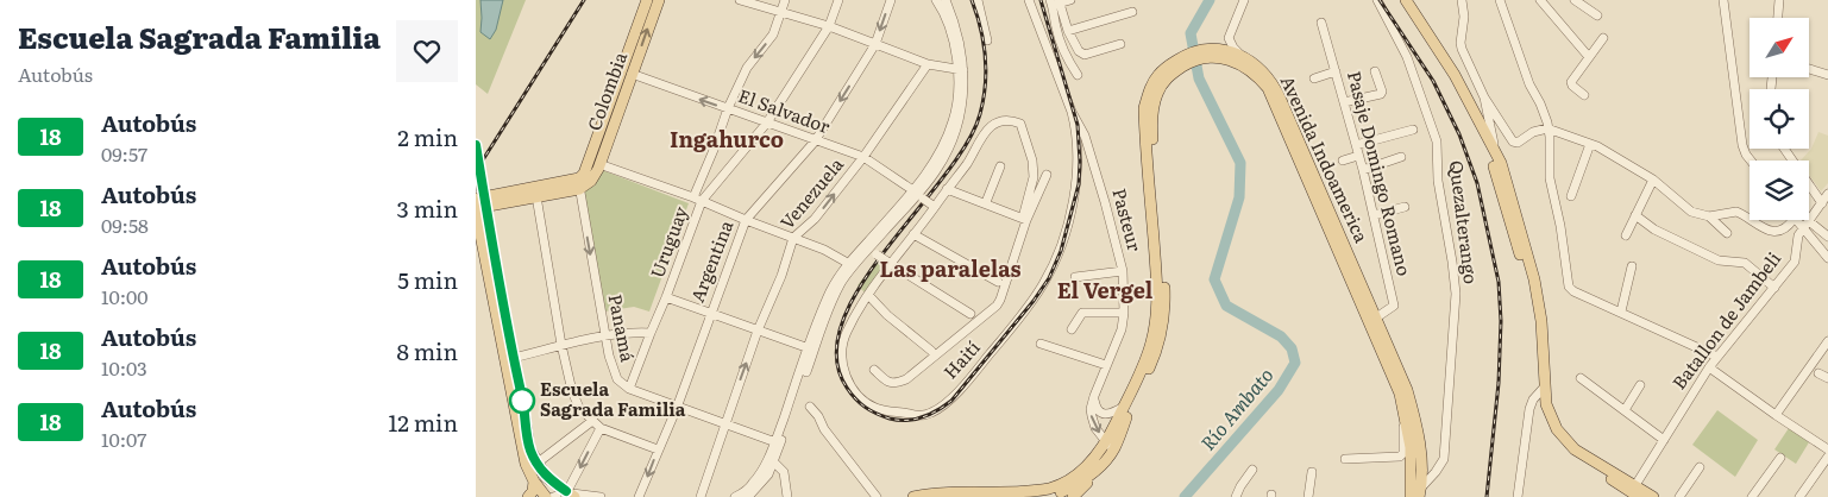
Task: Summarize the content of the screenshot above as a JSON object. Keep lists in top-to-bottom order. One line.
{"streets":{"main road":["Colombia","Avenida Indoamerica"],"street":["El Salvador","Pasaje Domingo Romano","Venezuela","Pasteur","Quezalterango","Uruguay","Argentina","Batallon de Jambeli","Panamá","Haití"]},"crossings":[["Colombia","El Salvador"],["Colombia","Panamá"],["El Salvador","Venezuela"],["El Salvador","Uruguay"],["El Salvador","Argentina"],["Avenida Indoamerica","Pasaje Domingo Romano"],["Avenida Indoamerica","Pasteur"],["Avenida Indoamerica","Quezalterango"],["Pasteur","Haití"],["Uruguay","Panamá"]],"one_way":["Argentina"],"districts":["Ingahurco","Las paralelas","El Vergel"],"water":["Río Ambato"],"places":["Escuela Sagrada Familia"],"lines":["bus line 18"],"north":"top right","page":{"heading":["Escuela Sagrada Familia","Autobús"],"list":[{"mark":"18","name":"Autobús","note":"09:57","value":"2 min"},{"mark":"18","name":"Autobús","note":"09:58","value":"3 min"},{"mark":"18","name":"Autobús","note":"10:00","value":"5 min"},{"mark":"18","name":"Autobús","note":"10:03","value":"8 min"},{"mark":"18","name":"Autobús","note":"10:07","value":"12 min"}]}}
